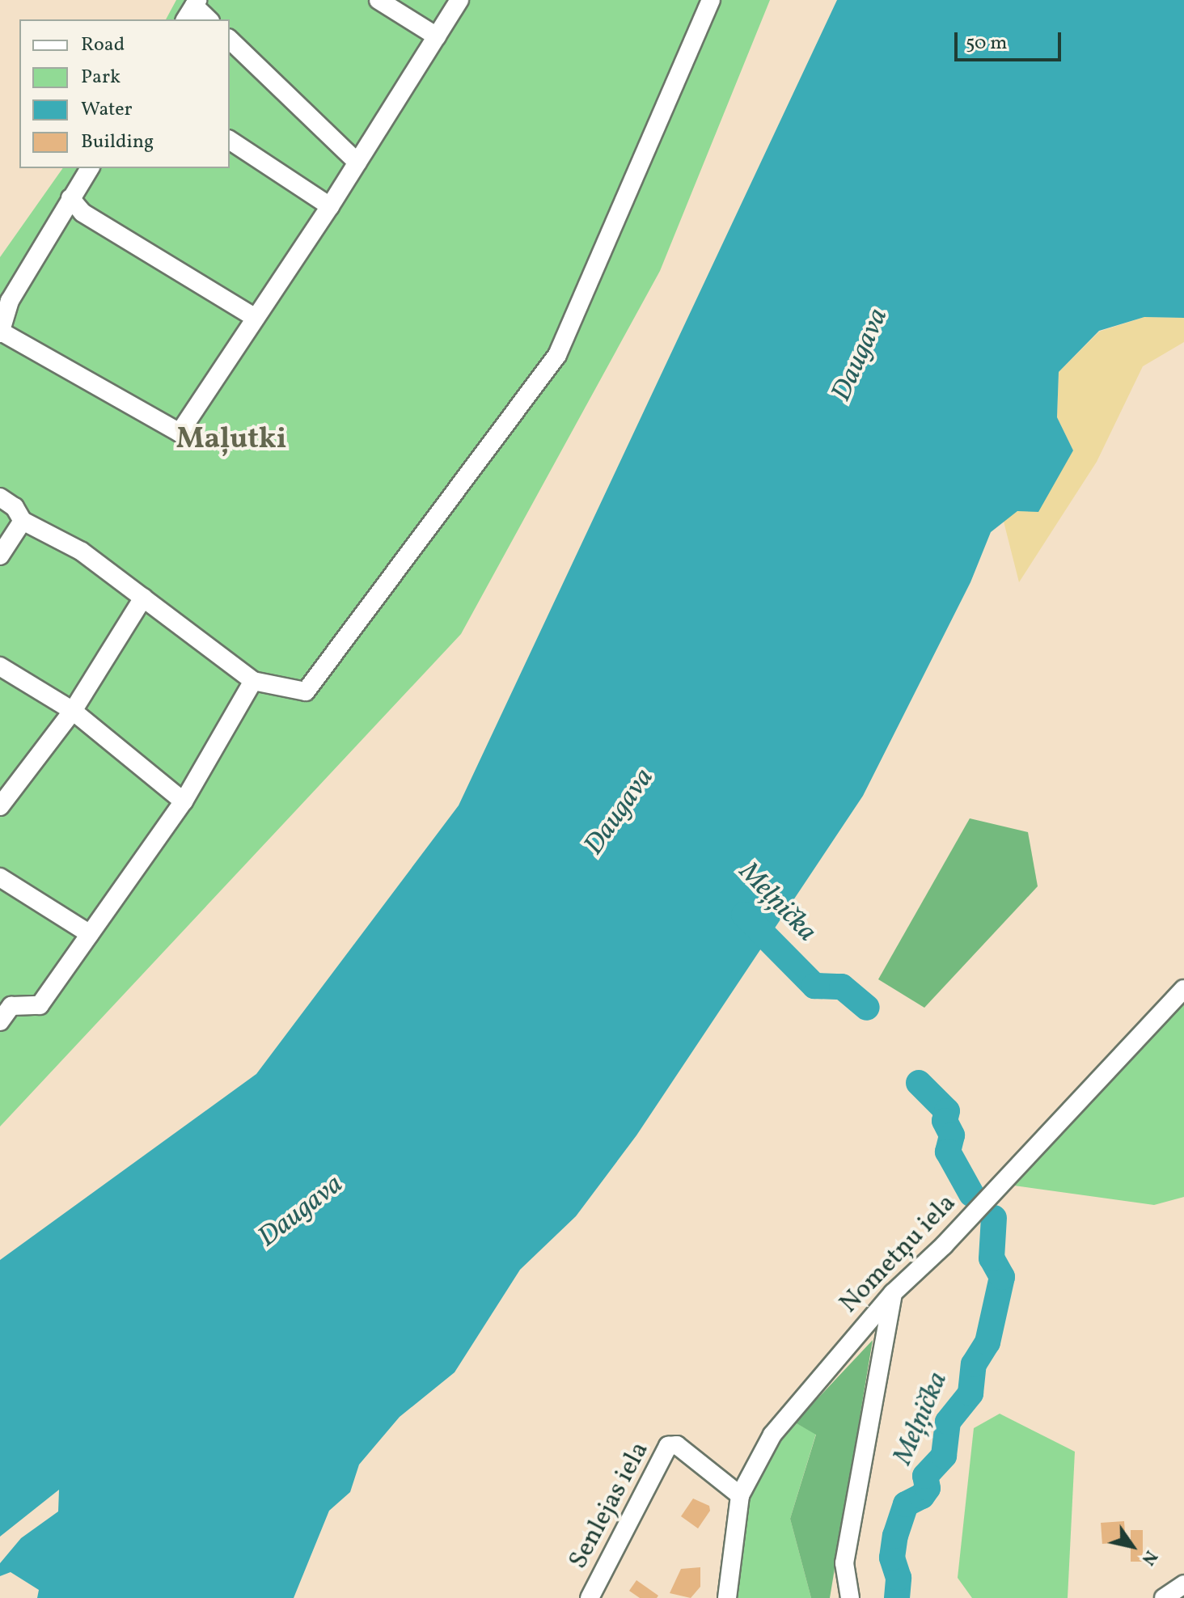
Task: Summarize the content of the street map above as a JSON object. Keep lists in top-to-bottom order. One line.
{"streets":{"street":["Nometņu iela","Senlejas iela"]},"crossings":[["Nometņu iela","Senlejas iela"]],"districts":["Maļutki"],"water":["Daugava","Meļņička"],"legend":["Road","Park","Water","Building"],"scale_bar":"50 m","north":"bottom right"}
